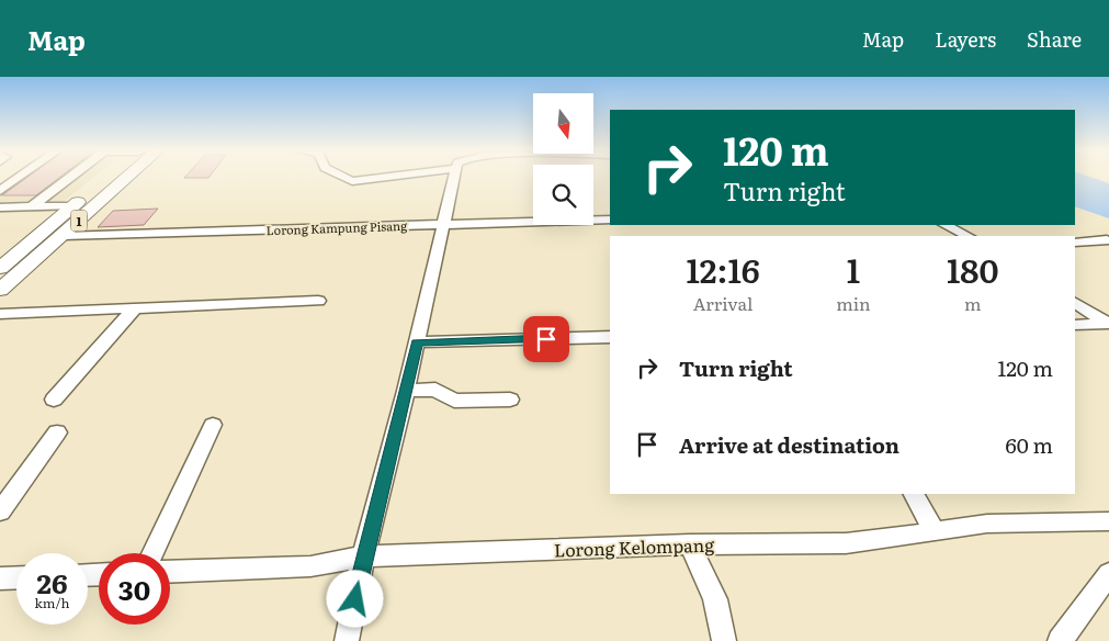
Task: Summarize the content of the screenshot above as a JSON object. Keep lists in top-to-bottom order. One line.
{"streets":{"main road":["1"],"street":["Lorong Kampung Pisang","Lorong Kelompang"]},"crossings":[["1","Lorong Kampung Pisang"]],"north":"bottom","page":{"header":"Map","nav":["Map","Layers","Share"],"turn":["120 m","Turn right"],"eta":["12:16","Arrival","1","min","180","m"],"list":[{"name":"Turn right","value":"120 m"},{"name":"Arrive at destination","value":"60 m"}],"speed":"26 km/h","limit":"30"}}
